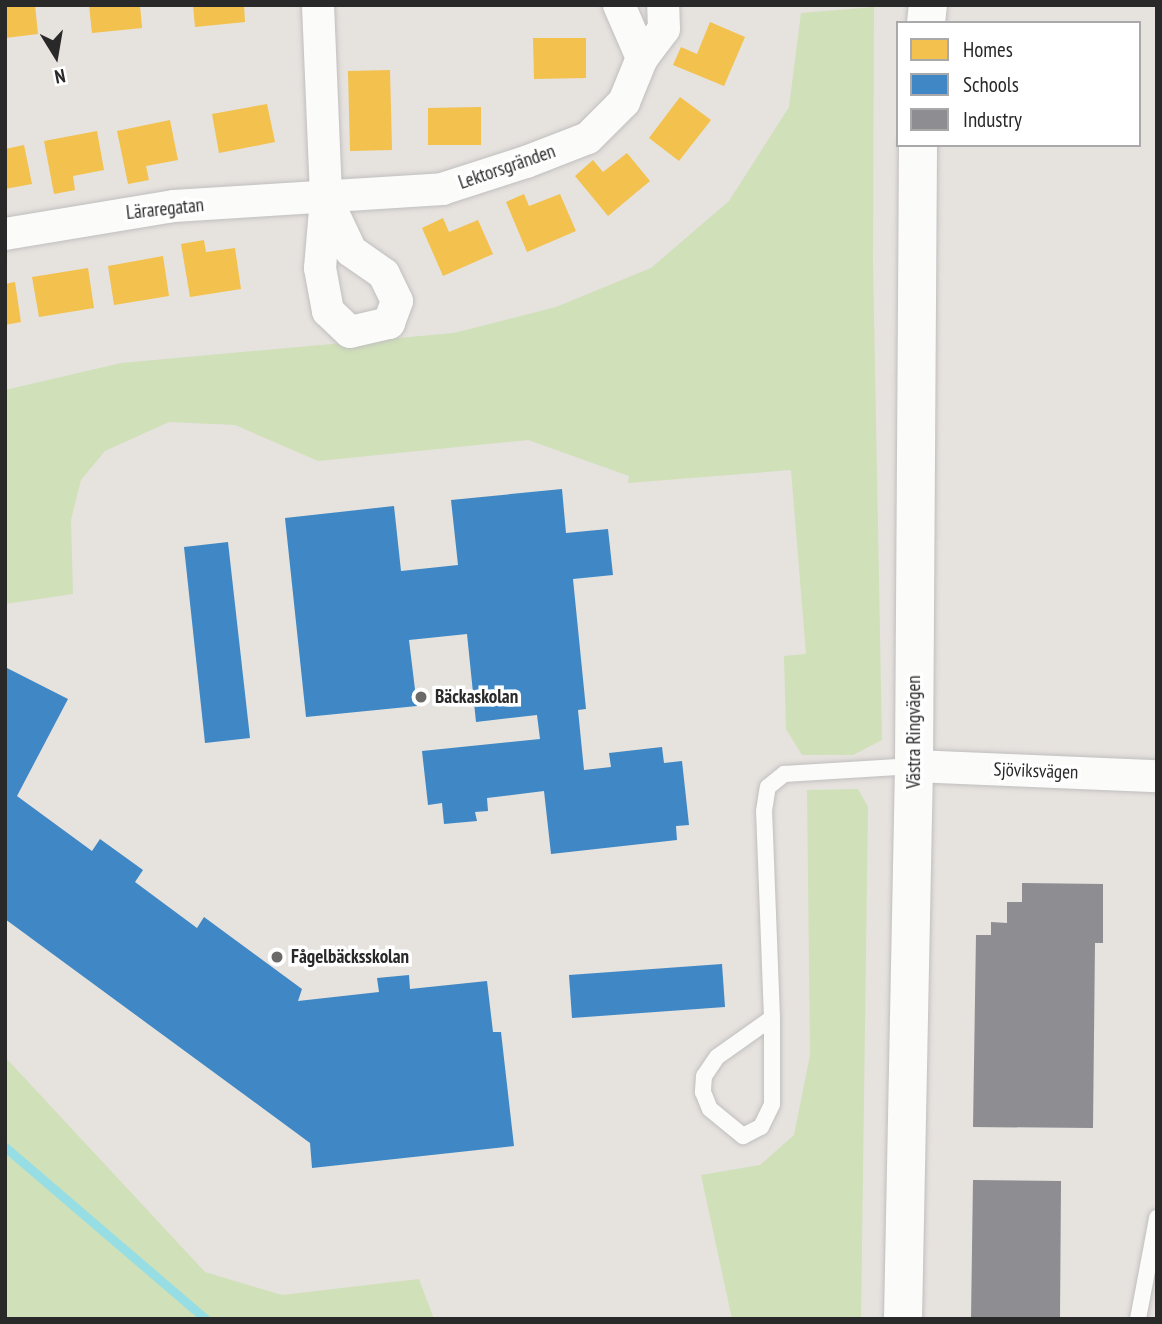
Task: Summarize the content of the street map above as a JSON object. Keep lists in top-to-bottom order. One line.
{"streets":{"main road":["Västra Ringvägen"],"street":["Lektorsgränden","Läraregatan","Sjöviksvägen"]},"crossings":[["Lektorsgränden","Läraregatan"],["Västra Ringvägen","Sjöviksvägen"]],"places":["Bäckaskolan","Fågelbäcksskolan"],"legend":["Homes","Schools","Industry"],"north":"bottom"}
